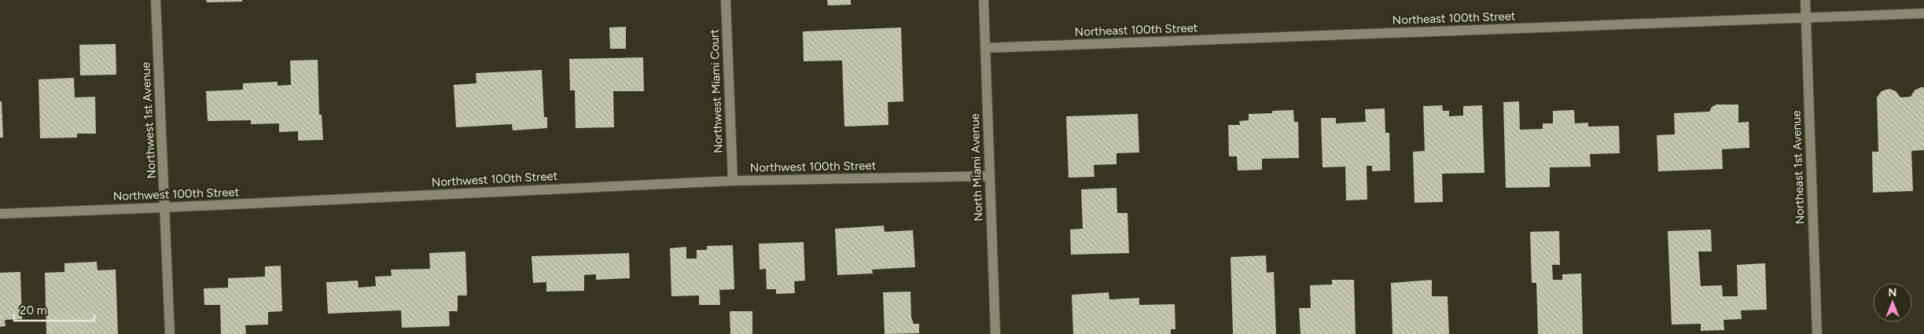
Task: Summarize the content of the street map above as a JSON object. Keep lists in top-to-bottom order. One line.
{"streets":{"street":["Northeast 100th Street","Northwest Miami Court","Northwest 1st Avenue","Northwest 100th Street","North Miami Avenue","Northeast 1st Avenue"]},"crossings":[["Northeast 100th Street","North Miami Avenue"],["Northeast 100th Street","Northeast 1st Avenue"],["Northwest Miami Court","Northwest 100th Street"],["Northwest 1st Avenue","Northwest 100th Street"],["Northwest 100th Street","North Miami Avenue"]],"scale_bar":"20 m","north":"top"}
